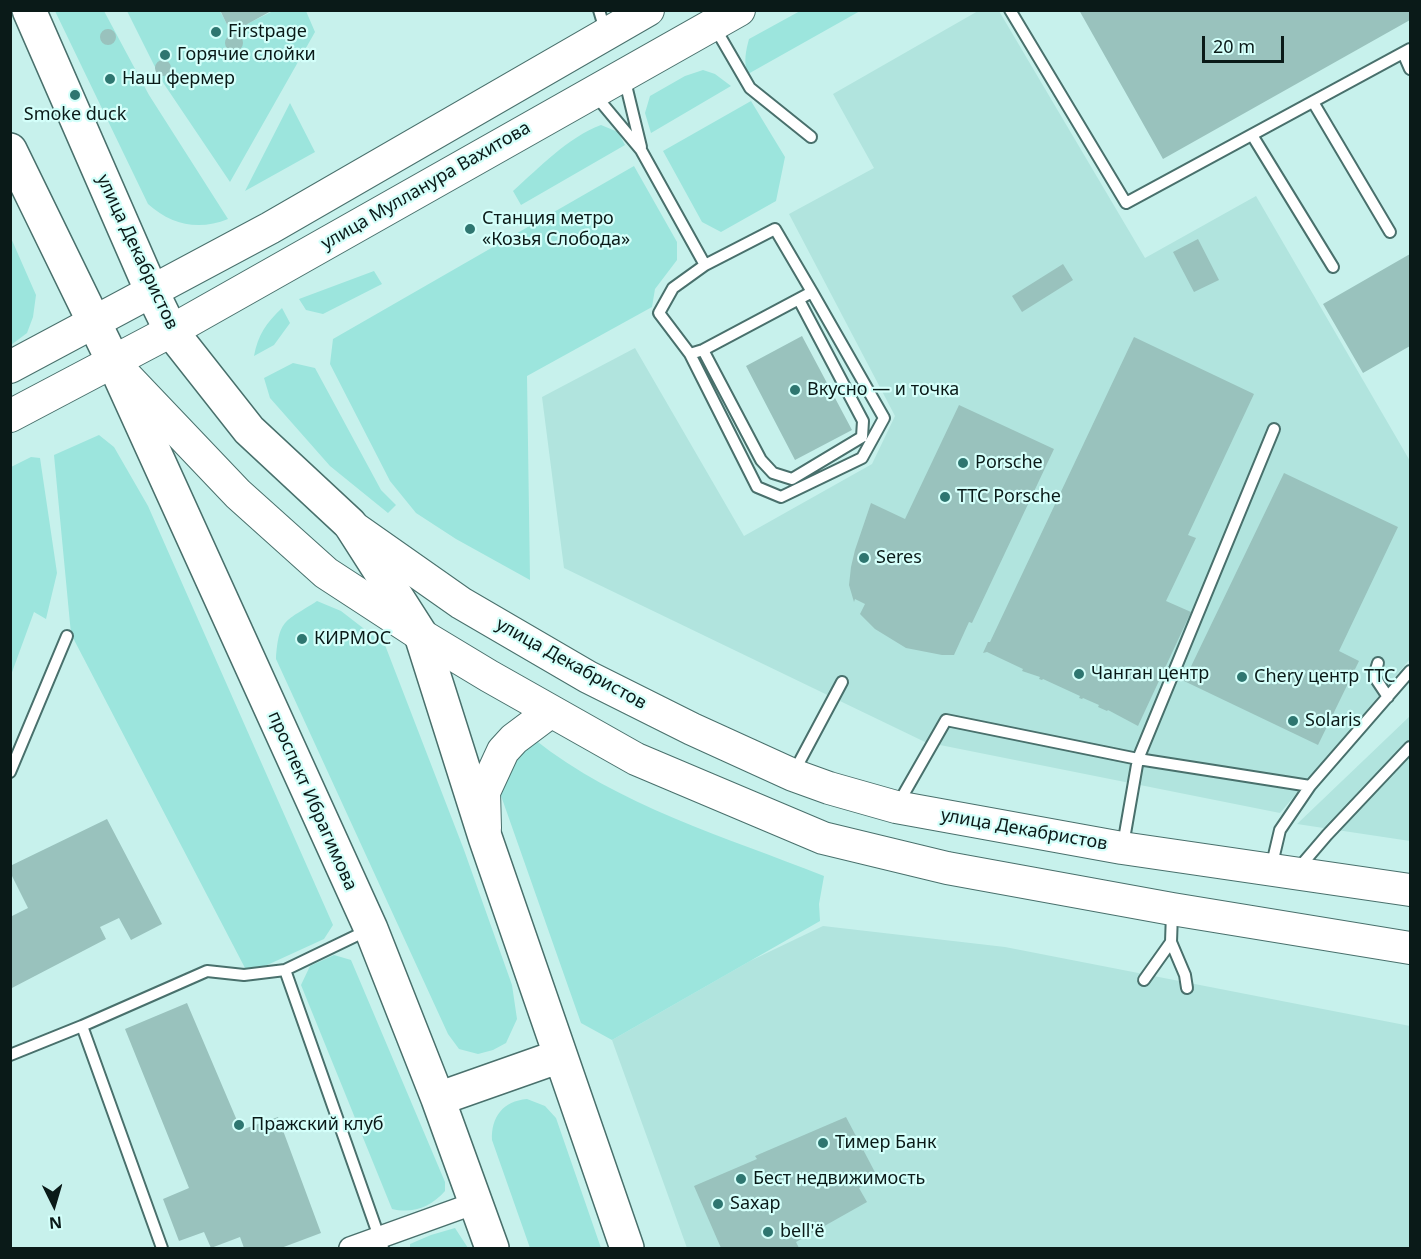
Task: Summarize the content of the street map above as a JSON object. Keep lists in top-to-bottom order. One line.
{"streets":{"main road":["улица Мулланура Вахитова","улица Декабристов","проспект Ибрагимова"]},"crossings":[["улица Мулланура Вахитова","улица Декабристов"],["улица Мулланура Вахитова","проспект Ибрагимова"]],"places":["Firstpage","Горячие слойки","Наш фермер","Smoke duck","Станция метро «Козья Слобода»","Вкусно — и точка","Porsche","ТТС Porsche","Seres","КИРМОС","Чанган центр","Chery центр ТТС","Solaris","Пражский клуб","Тимер Банк","Бест недвижимость","Saxap","bell'ё"],"scale_bar":"20 m","north":"bottom"}
